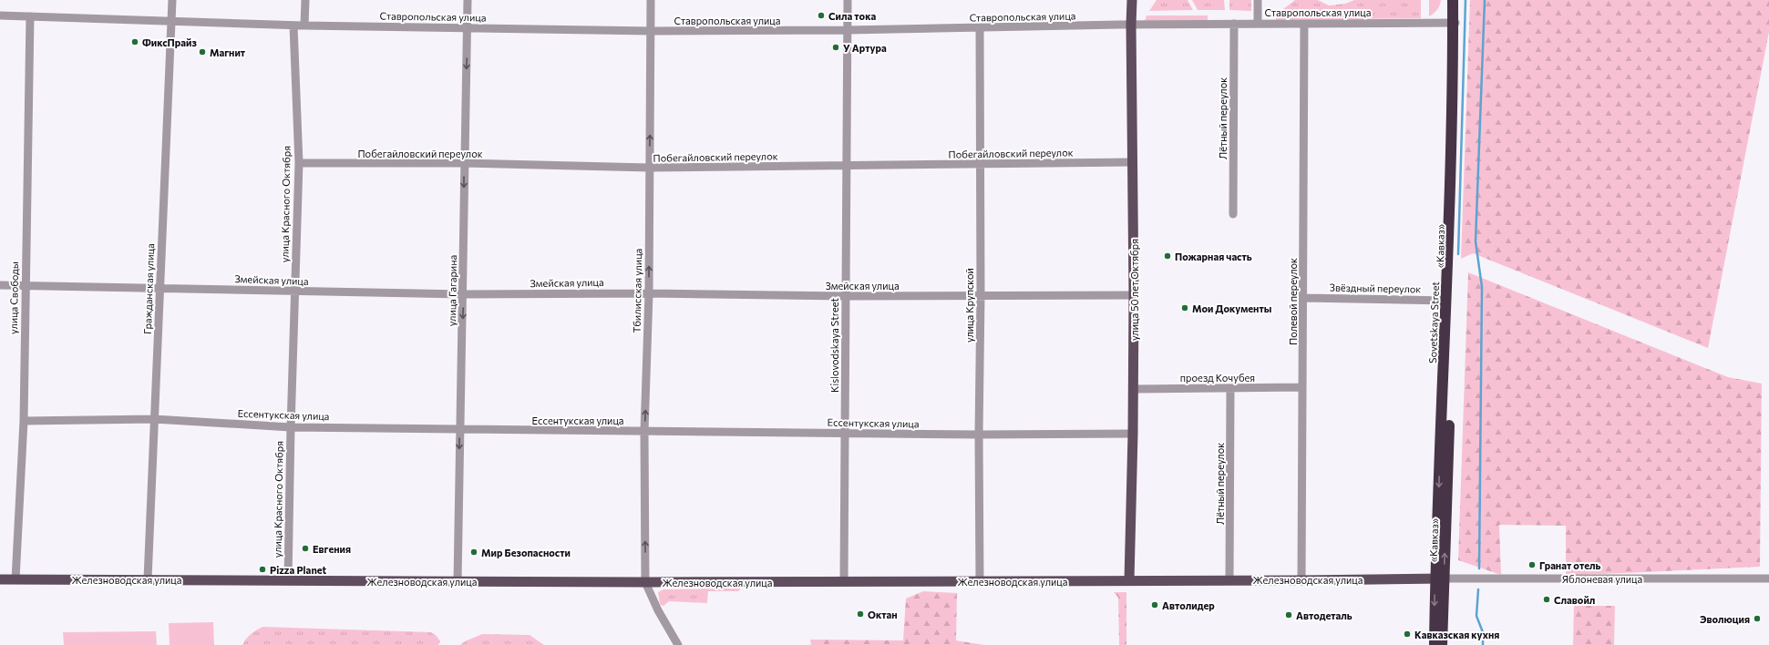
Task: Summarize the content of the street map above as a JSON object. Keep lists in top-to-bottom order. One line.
{"streets":{"highway":["«Кавказ»","Sovetskaya Street"],"main road":["улица 50 лет Октября","Железноводская улица"],"street":["Ставропольская улица","Лётный переулок","Побегайловский переулок","улица Красного Октября","Змейская улица","Звёздный переулок","Гражданская улица","улица Гагарина","Тбилисская улица","улица Свободы","Полевой переулок","улица Крупской","Kislovodskaya Street","проезд Кочубея","Ессентукская улица","Яблоневая улица"]},"crossings":[["Ставропольская улица","Лётный переулок"],["Ставропольская улица","улица Красного Октября"],["Ставропольская улица","«Кавказ»"],["Ставропольская улица","Гражданская улица"],["Ставропольская улица","улица 50 лет Октября"],["Ставропольская улица","улица Гагарина"],["Ставропольская улица","Тбилисская улица"],["Ставропольская улица","улица Свободы"],["Ставропольская улица","Полевой переулок"],["Ставропольская улица","улица Крупской"],["Ставропольская улица","Sovetskaya Street"],["Ставропольская улица","Kislovodskaya Street"],["Лётный переулок","проезд Кочубея"],["Лётный переулок","Железноводская улица"],["Побегайловский переулок","улица Красного Октября"],["Побегайловский переулок","улица 50 лет Октября"],["Побегайловский переулок","улица Гагарина"],["Побегайловский переулок","Тбилисская улица"],["Побегайловский переулок","улица Крупской"],["Побегайловский переулок","Kislovodskaya Street"],["улица Красного Октября","Змейская улица"],["улица Красного Октября","Ессентукская улица"],["улица Красного Октября","Железноводская улица"],["«Кавказ»","Sovetskaya Street"],["«Кавказ»","Яблоневая улица"],["«Кавказ»","Железноводская улица"],["Змейская улица","Гражданская улица"],["Змейская улица","улица 50 лет Октября"],["Змейская улица","улица Гагарина"],["Змейская улица","Тбилисская улица"],["Змейская улица","улица Свободы"],["Змейская улица","улица Крупской"],["Змейская улица","Kislovodskaya Street"],["Звёздный переулок","Полевой переулок"],["Звёздный переулок","Sovetskaya Street"],["Гражданская улица","Ессентукская улица"],["Гражданская улица","Железноводская улица"],["улица 50 лет Октября","проезд Кочубея"],["улица 50 лет Октября","Ессентукская улица"],["улица 50 лет Октября","Железноводская улица"],["улица Гагарина","Ессентукская улица"],["улица Гагарина","Железноводская улица"],["Тбилисская улица","Ессентукская улица"],["Тбилисская улица","Железноводская улица"],["улица Свободы","Ессентукская улица"],["улица Свободы","Железноводская улица"],["Полевой переулок","проезд Кочубея"],["Полевой переулок","Железноводская улица"],["улица Крупской","Ессентукская улица"],["улица Крупской","Железноводская улица"],["Sovetskaya Street","Яблоневая улица"],["Sovetskaya Street","Железноводская улица"],["Kislovodskaya Street","Ессентукская улица"],["Kislovodskaya Street","Железноводская улица"],["Яблоневая улица","Железноводская улица"]],"one_way":["«Кавказ»","улица Гагарина","Тбилисская улица","Sovetskaya Street"],"places":["Сила тока","ФиксПрайз","У Артура","Магнит","Пожарная часть","Мои Документы","Евгения","Мир Безопасности","Гранат отель","Pizza Planet","Славойл","Автолидер","Октан","Автодеталь","Эволюция","Кавказская кухня"]}
